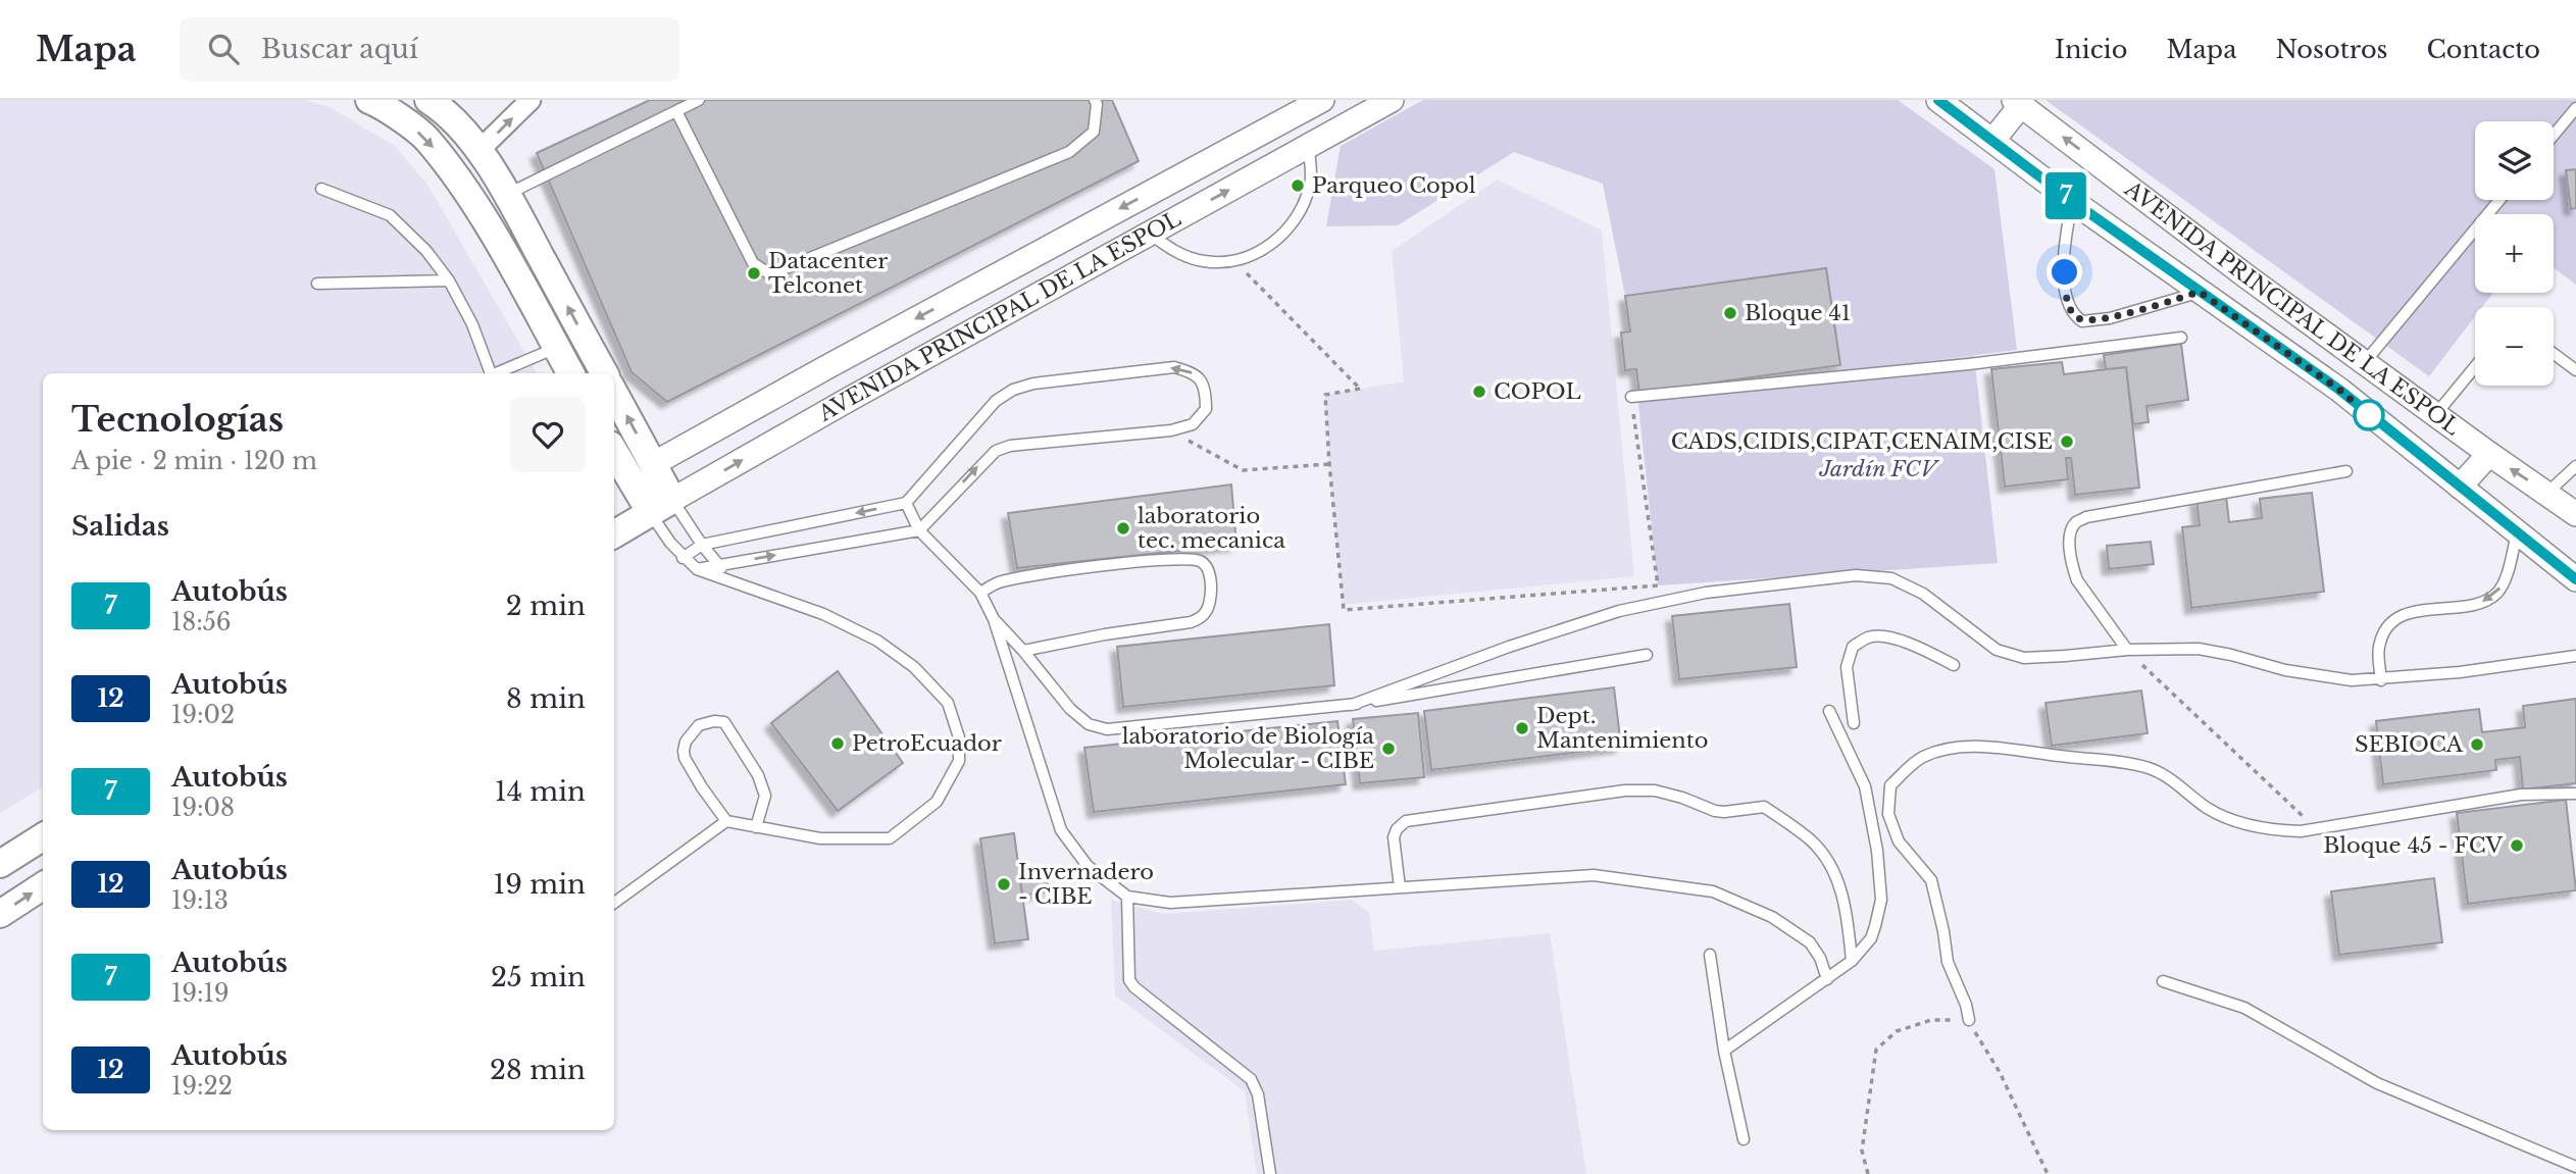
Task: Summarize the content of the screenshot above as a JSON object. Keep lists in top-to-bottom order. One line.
{"streets":{"main road":["AVENIDA PRINCIPAL DE LA ESPOL"]},"parks":["Jardín FCV"],"places":["Parqueo Copol","Datacenter Telconet","Bloque 41","COPOL","CADS,CIDIS,CIPAT,CENAIM,CISE","laboratorio tec. mecanica","Dept. Mantenimiento","PetroEcuador","SEBIOCA","laboratorio de Biología Molecular - CIBE","Bloque 45 - FCV","Invernadero - CIBE"],"lines":["bus line 7"],"page":{"header":"Mapa","search":"Buscar aquí","nav":["Inicio","Mapa","Nosotros","Contacto"],"on_map":"7","map_buttons":["+","−"],"heading":[["Tecnologías","A pie · 2 min · 120 m"],"Salidas"],"list":[{"mark":"7","name":"Autobús","note":"18:56","value":"2 min"},{"mark":"12","name":"Autobús","note":"19:02","value":"8 min"},{"mark":"7","name":"Autobús","note":"19:08","value":"14 min"},{"mark":"12","name":"Autobús","note":"19:13","value":"19 min"},{"mark":"7","name":"Autobús","note":"19:19","value":"25 min"},{"mark":"12","name":"Autobús","note":"19:22","value":"28 min"}]}}
